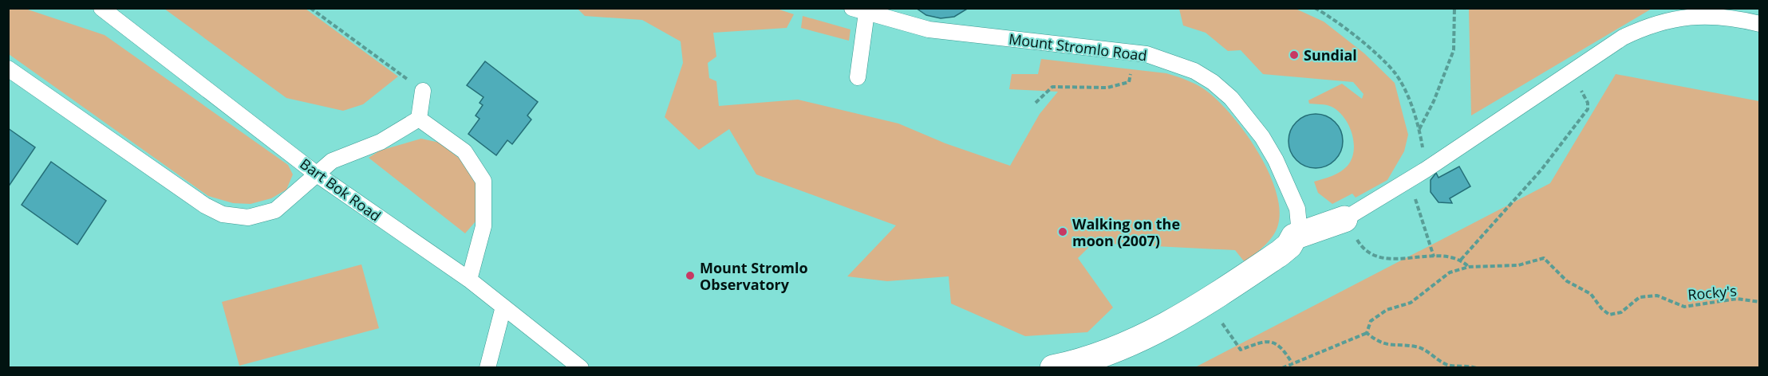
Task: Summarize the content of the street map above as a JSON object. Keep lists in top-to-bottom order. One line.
{"streets":{"lane":["Mount Stromlo Road","Bart Bok Road"],"path":["Rocky's"]},"places":["Sundial","Walking on the moon (2007)","Mount Stromlo Observatory"]}
